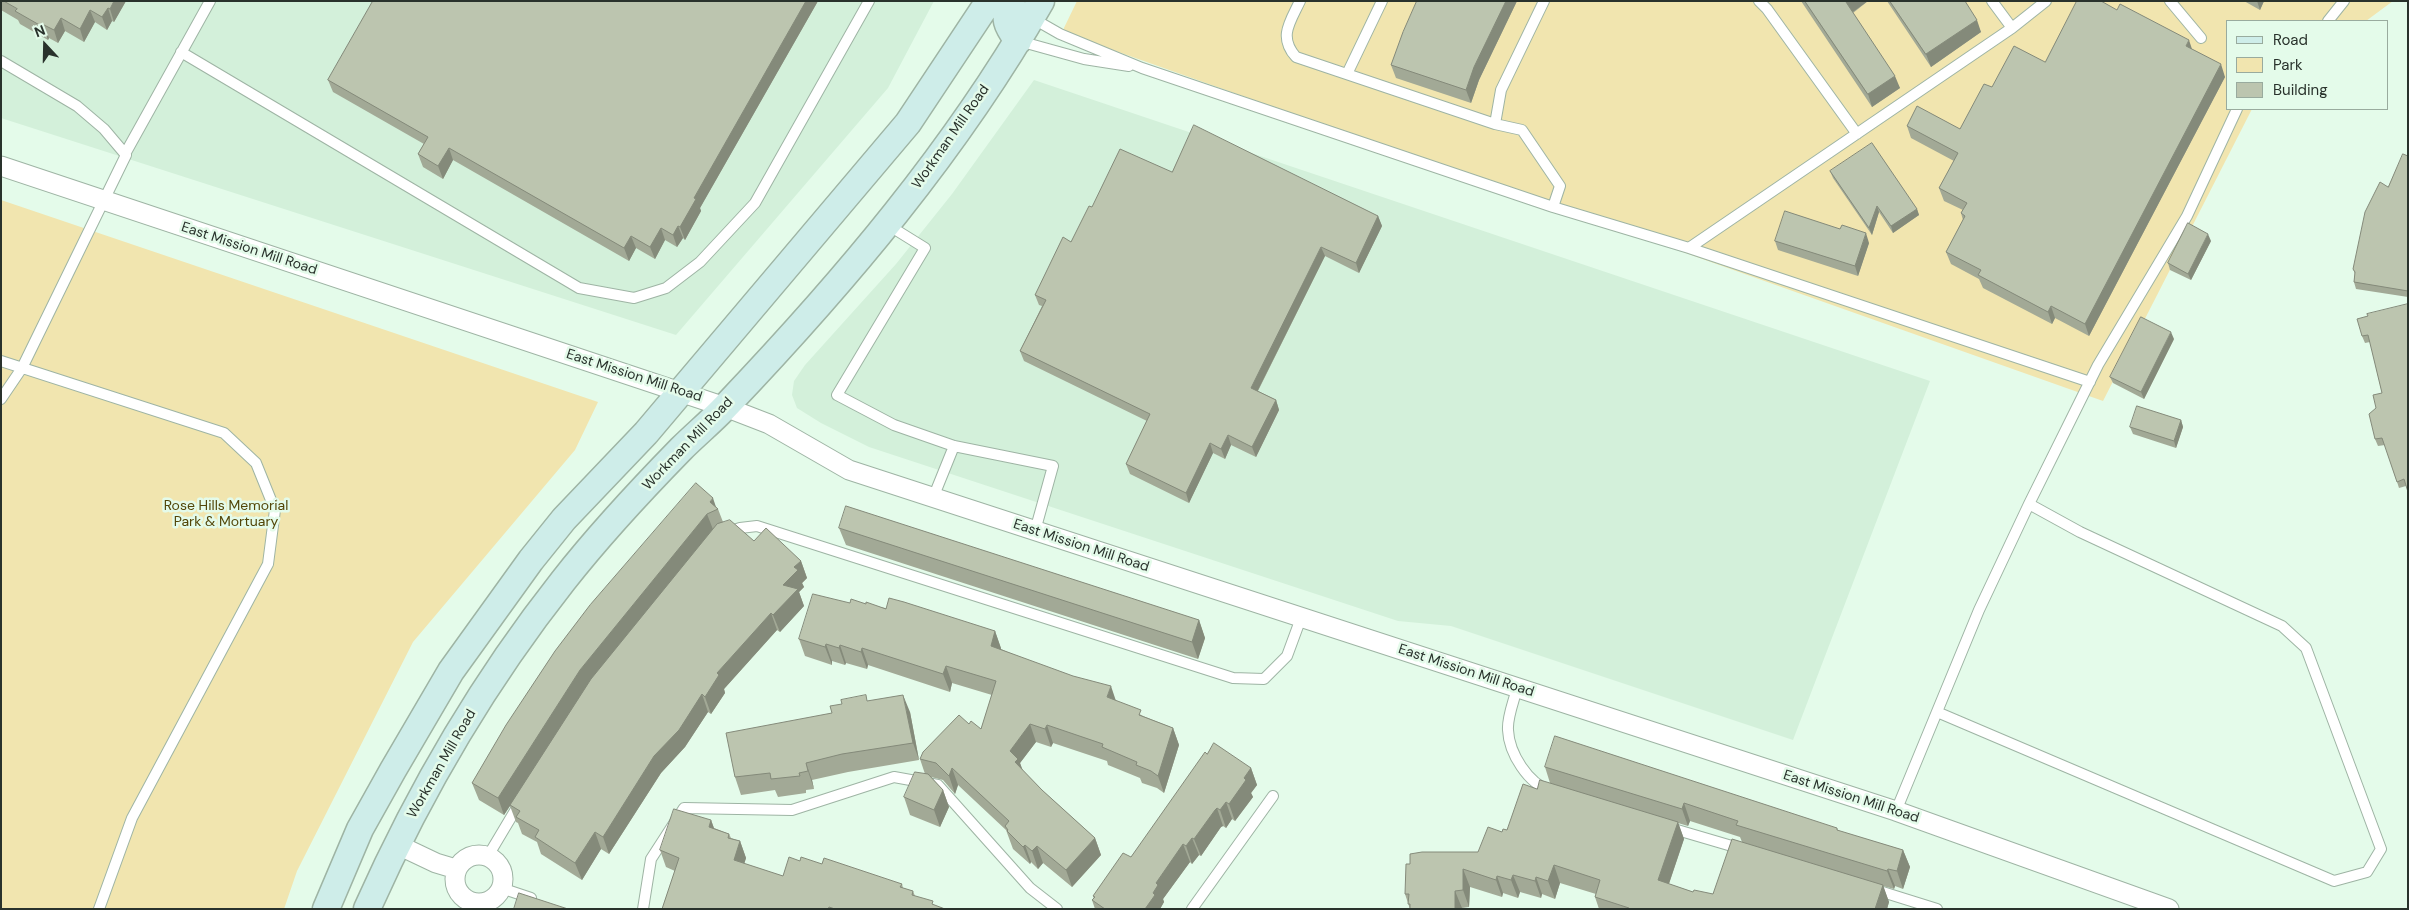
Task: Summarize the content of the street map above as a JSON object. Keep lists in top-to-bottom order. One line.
{"streets":{"main road":["Workman Mill Road"],"street":["East Mission Mill Road"]},"crossings":[["Workman Mill Road","East Mission Mill Road"]],"parks":["Rose Hills Memorial Park & Mortuary"],"legend":["Road","Park","Building"],"north":"top"}
